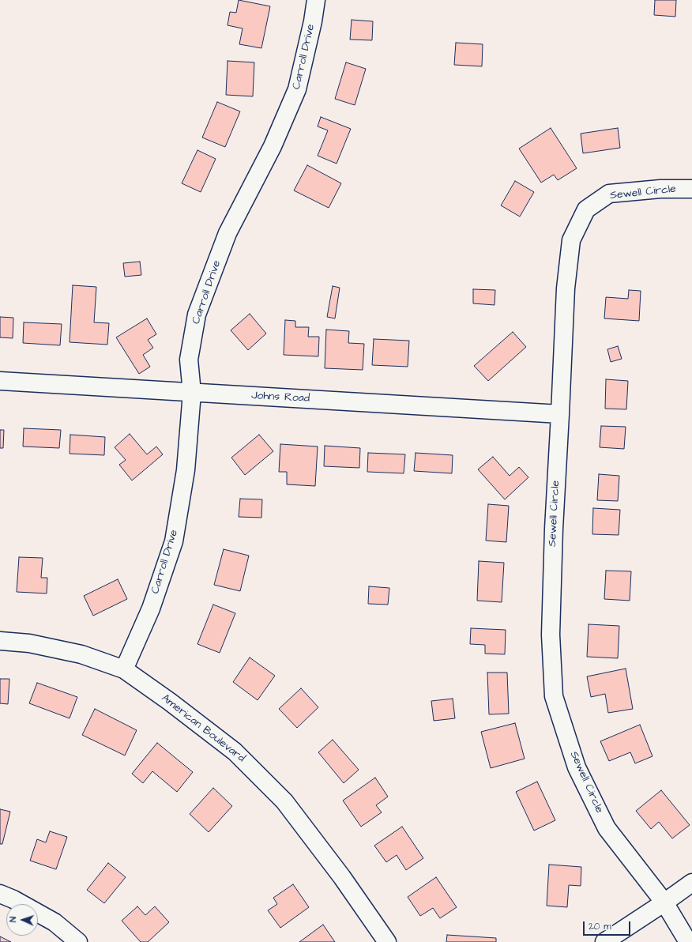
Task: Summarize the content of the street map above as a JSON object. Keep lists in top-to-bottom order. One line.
{"streets":{"street":["Carroll Drive","Sewell Circle","Johns Road","American Boulevard"]},"crossings":[["Carroll Drive","Johns Road"],["Carroll Drive","American Boulevard"],["Sewell Circle","Johns Road"]],"scale_bar":"20 m","north":"left"}
